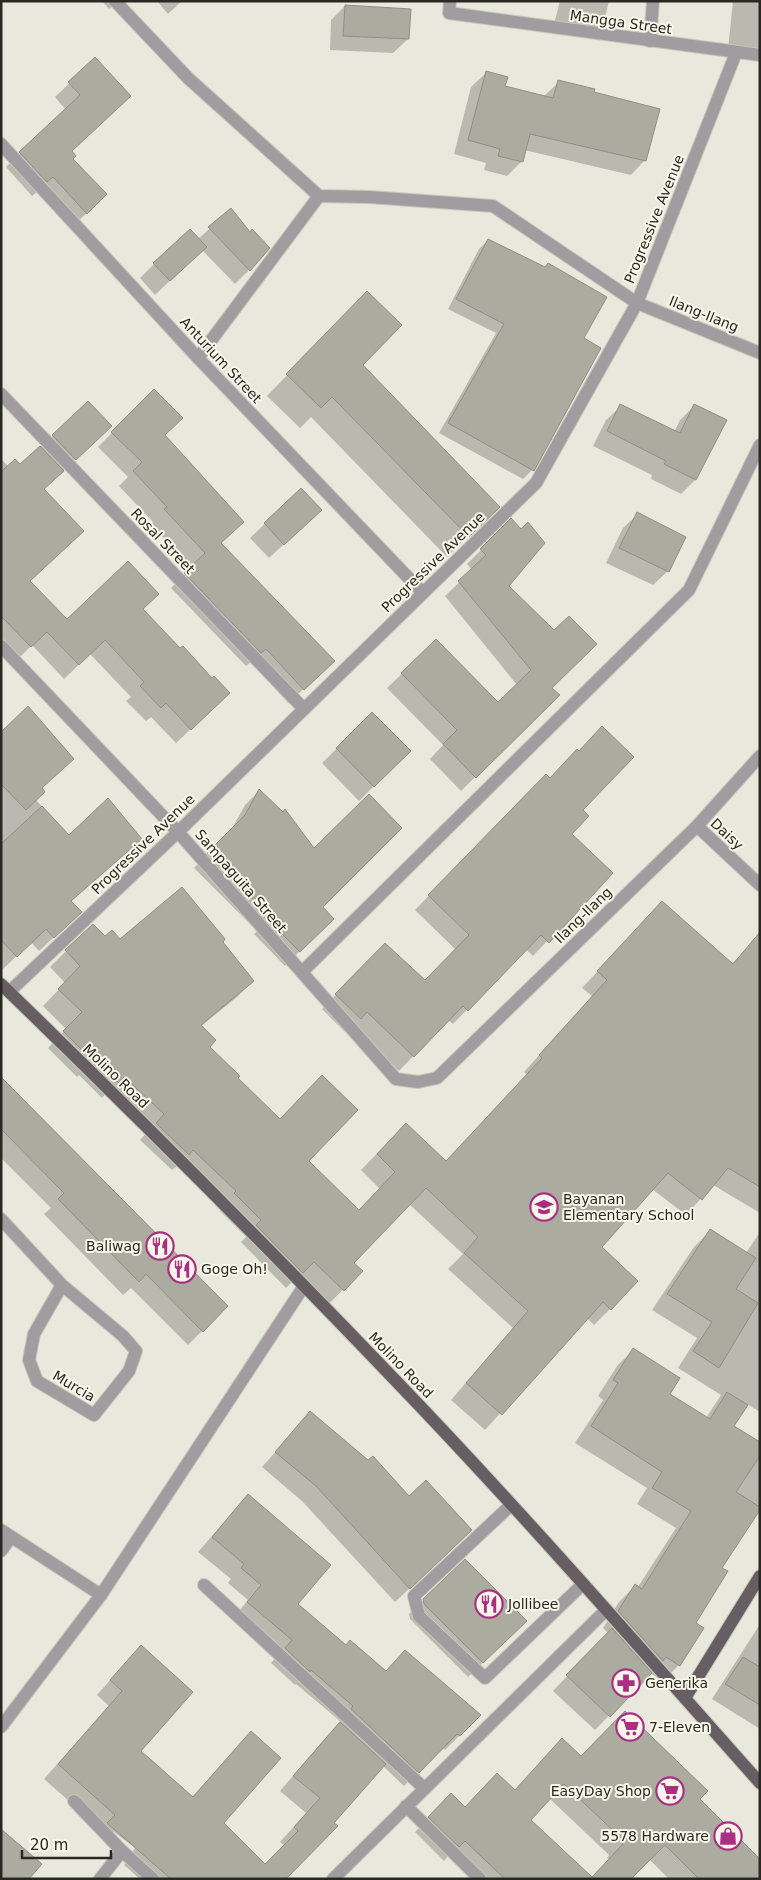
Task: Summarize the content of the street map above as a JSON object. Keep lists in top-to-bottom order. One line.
{"streets":{"main road":["Molino Road"],"street":["Mangga Street","Progressive Avenue","Ilang-Ilang","Anturium Street","Rosal Street","Daisy","Sampaguita Street","Murcia"]},"crossings":[["Mangga Street","Progressive Avenue"],["Progressive Avenue","Ilang-Ilang"],["Progressive Avenue","Anturium Street"],["Progressive Avenue","Rosal Street"],["Progressive Avenue","Sampaguita Street"],["Progressive Avenue","Molino Road"],["Ilang-Ilang","Daisy"],["Ilang-Ilang","Sampaguita Street"]],"places":{"school or university":["Bayanan Elementary School"],"restaurant":["Baliwag","Goge Oh!","Jollibee"],"pharmacy":["Generika"],"supermarket":["7-Eleven","EasyDay Shop"],"shop":["5578 Hardware"]},"scale_bar":"20 m"}
